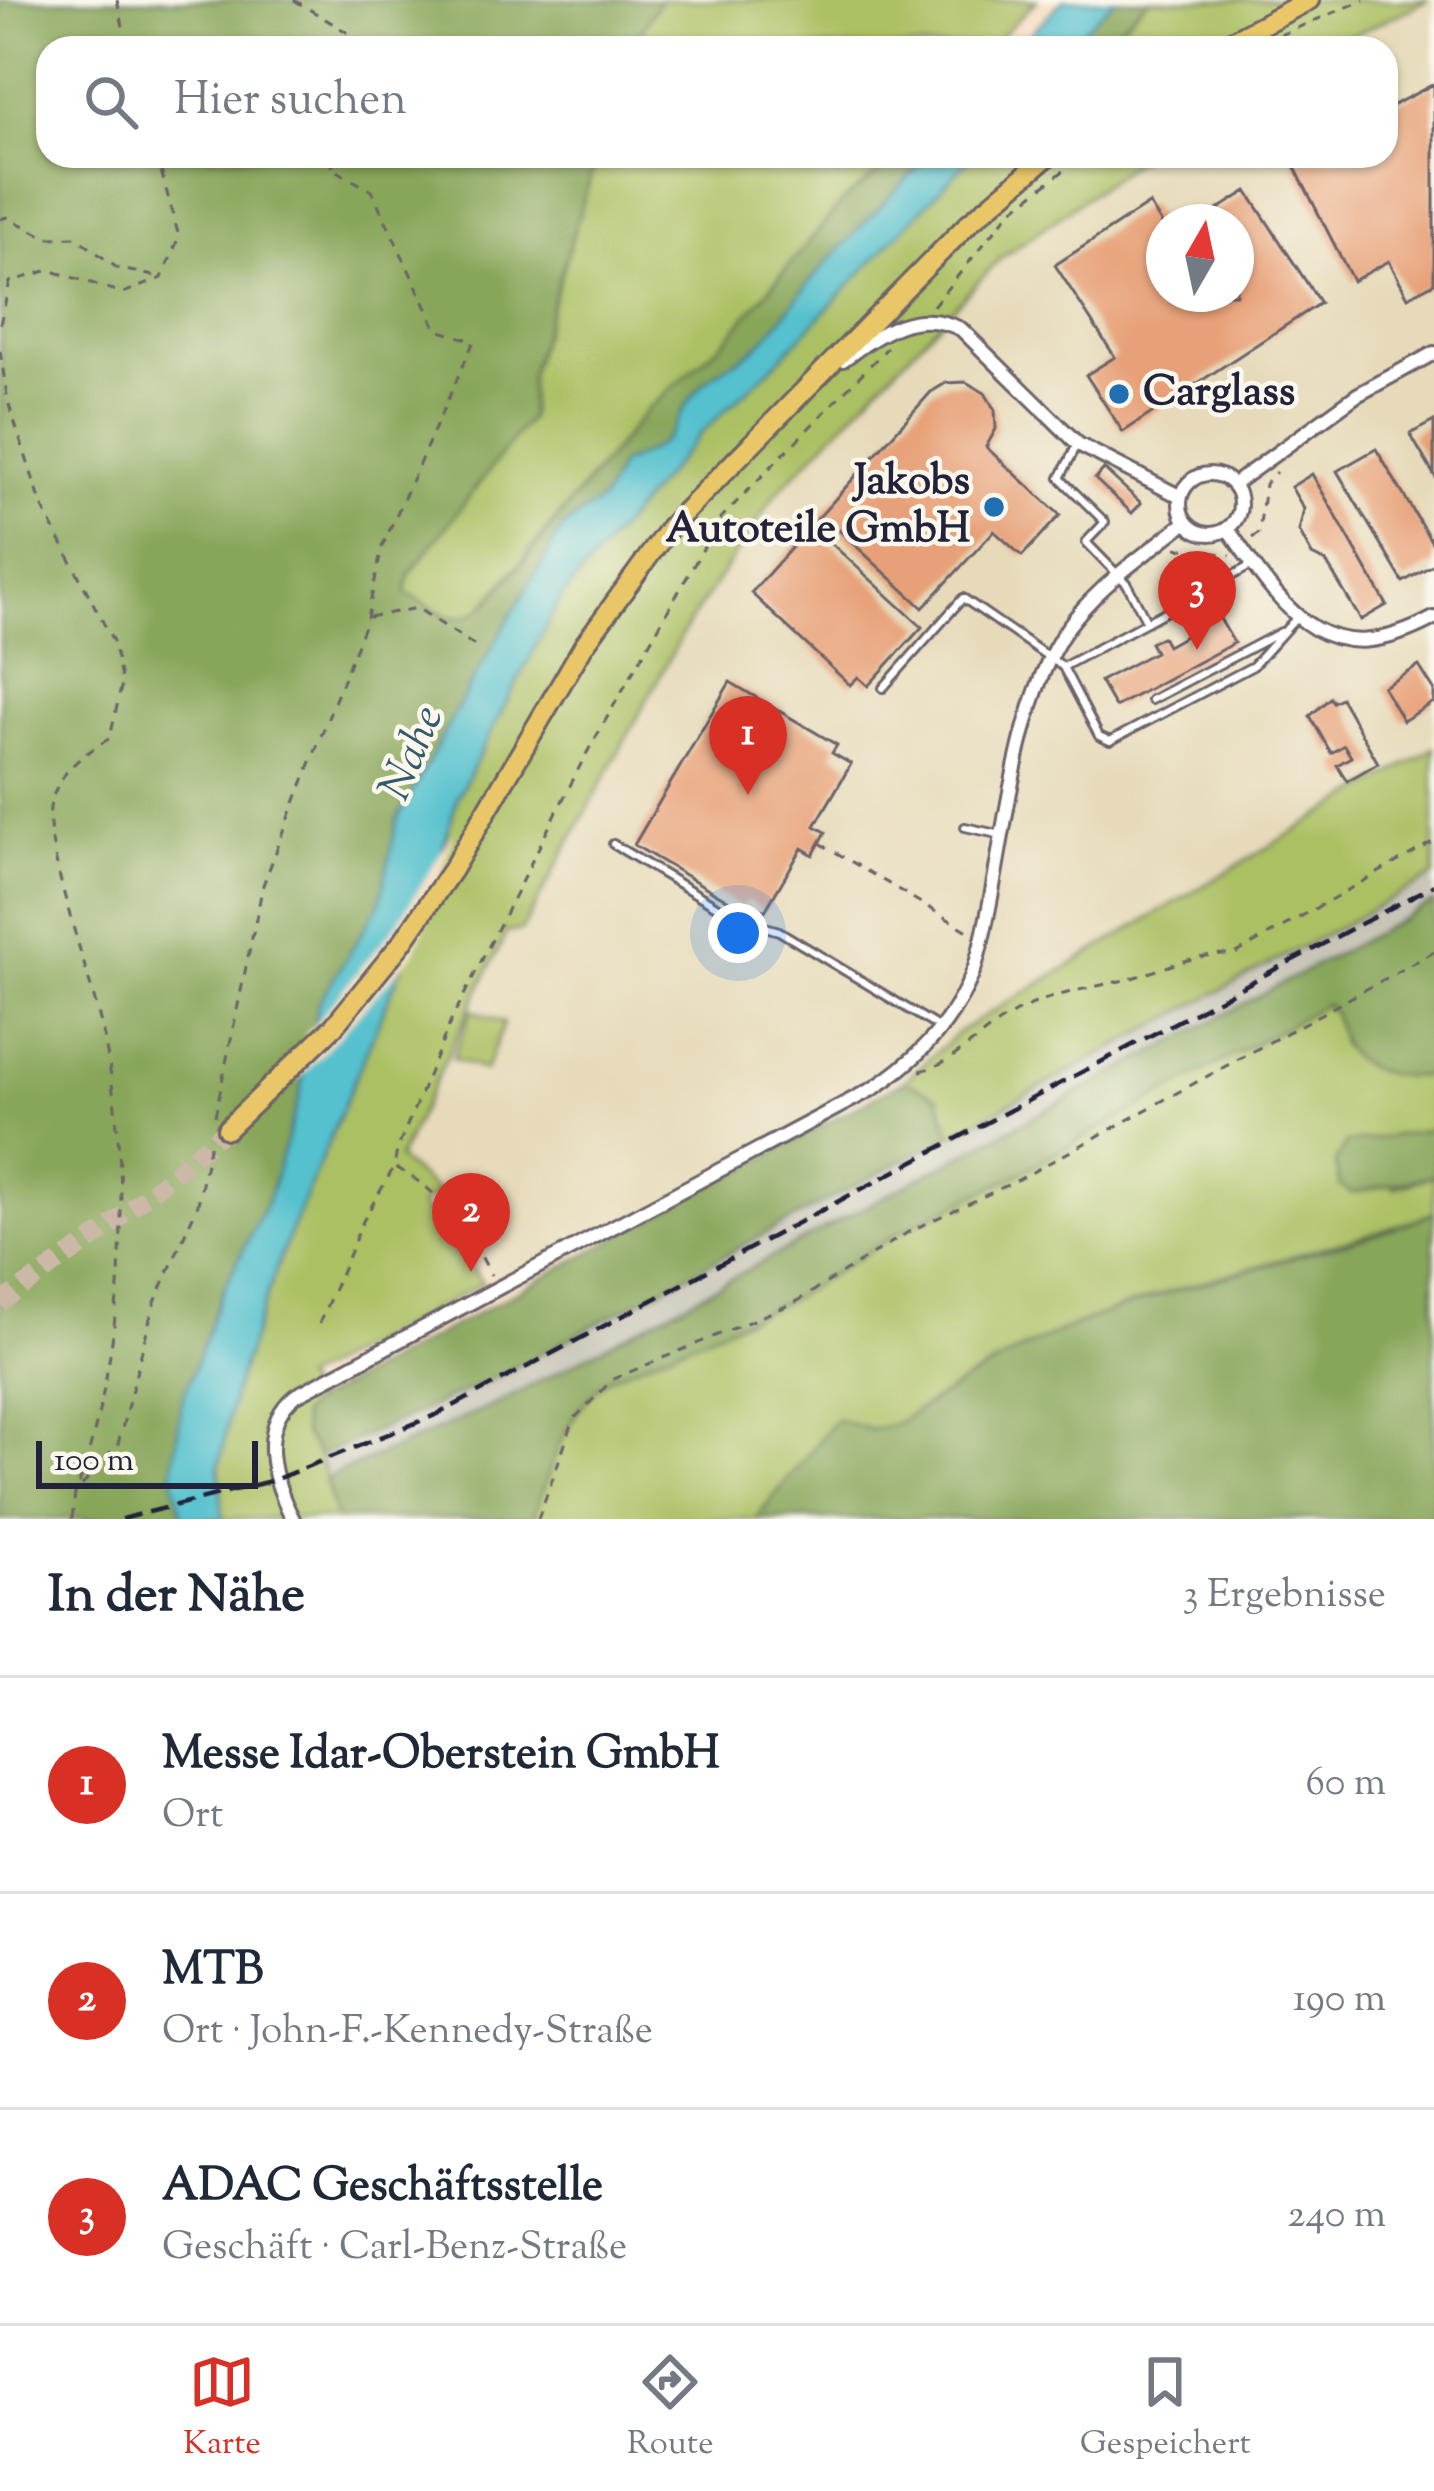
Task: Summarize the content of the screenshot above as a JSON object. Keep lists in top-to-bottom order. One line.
{"water":["Nahe"],"places":["Carglass","Jakobs Autoteile GmbH"],"scale_bar":"100 m","north":"top","page":{"search":"Hier suchen","pins":["3","1","2"],"scale":"100 m","heading":["In der Nähe","3 Ergebnisse"],"list":[{"mark":"1","name":"Messe Idar-Oberstein GmbH","note":"Ort","value":"60 m"},{"mark":"2","name":"MTB","note":"Ort · John-F.-Kennedy-Straße","value":"190 m"},{"mark":"3","name":"ADAC Geschäftsstelle","note":"Geschäft · Carl-Benz-Straße","value":"240 m"}],"nav":["Karte","Route","Gespeichert"]}}
